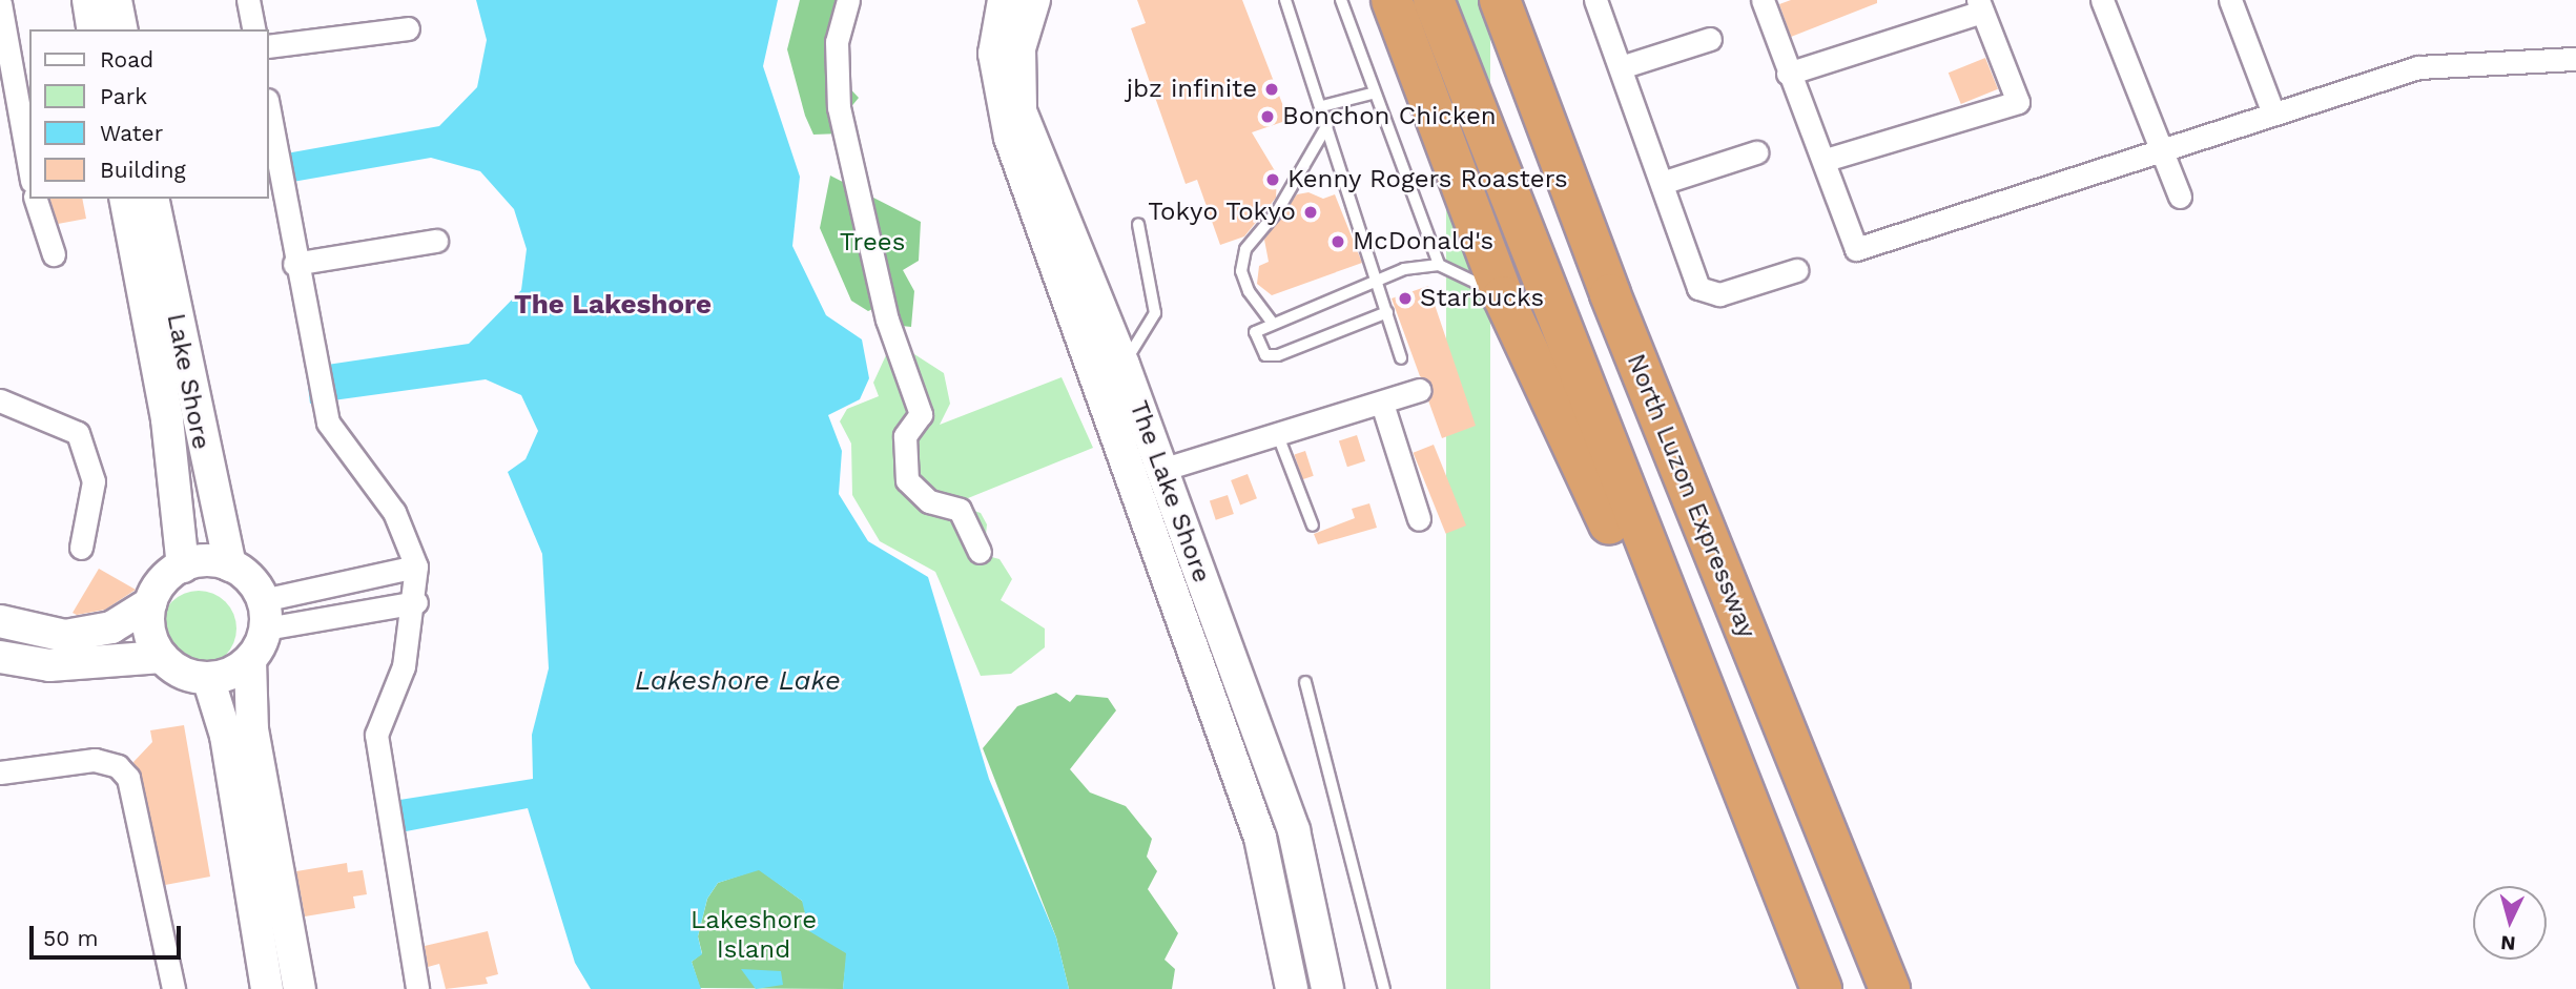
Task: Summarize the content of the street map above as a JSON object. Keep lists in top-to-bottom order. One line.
{"streets":{"highway":["North Luzon Expressway"],"street":["Lake Shore","The Lake Shore"]},"districts":["The Lakeshore"],"water":["Lakeshore Lake"],"parks":["Trees","Lakeshore Island"],"places":["jbz infinite","Bonchon Chicken","Kenny Rogers Roasters","Tokyo Tokyo","McDonald's","Starbucks"],"legend":["Road","Park","Water","Building"],"scale_bar":"50 m","north":"bottom"}
